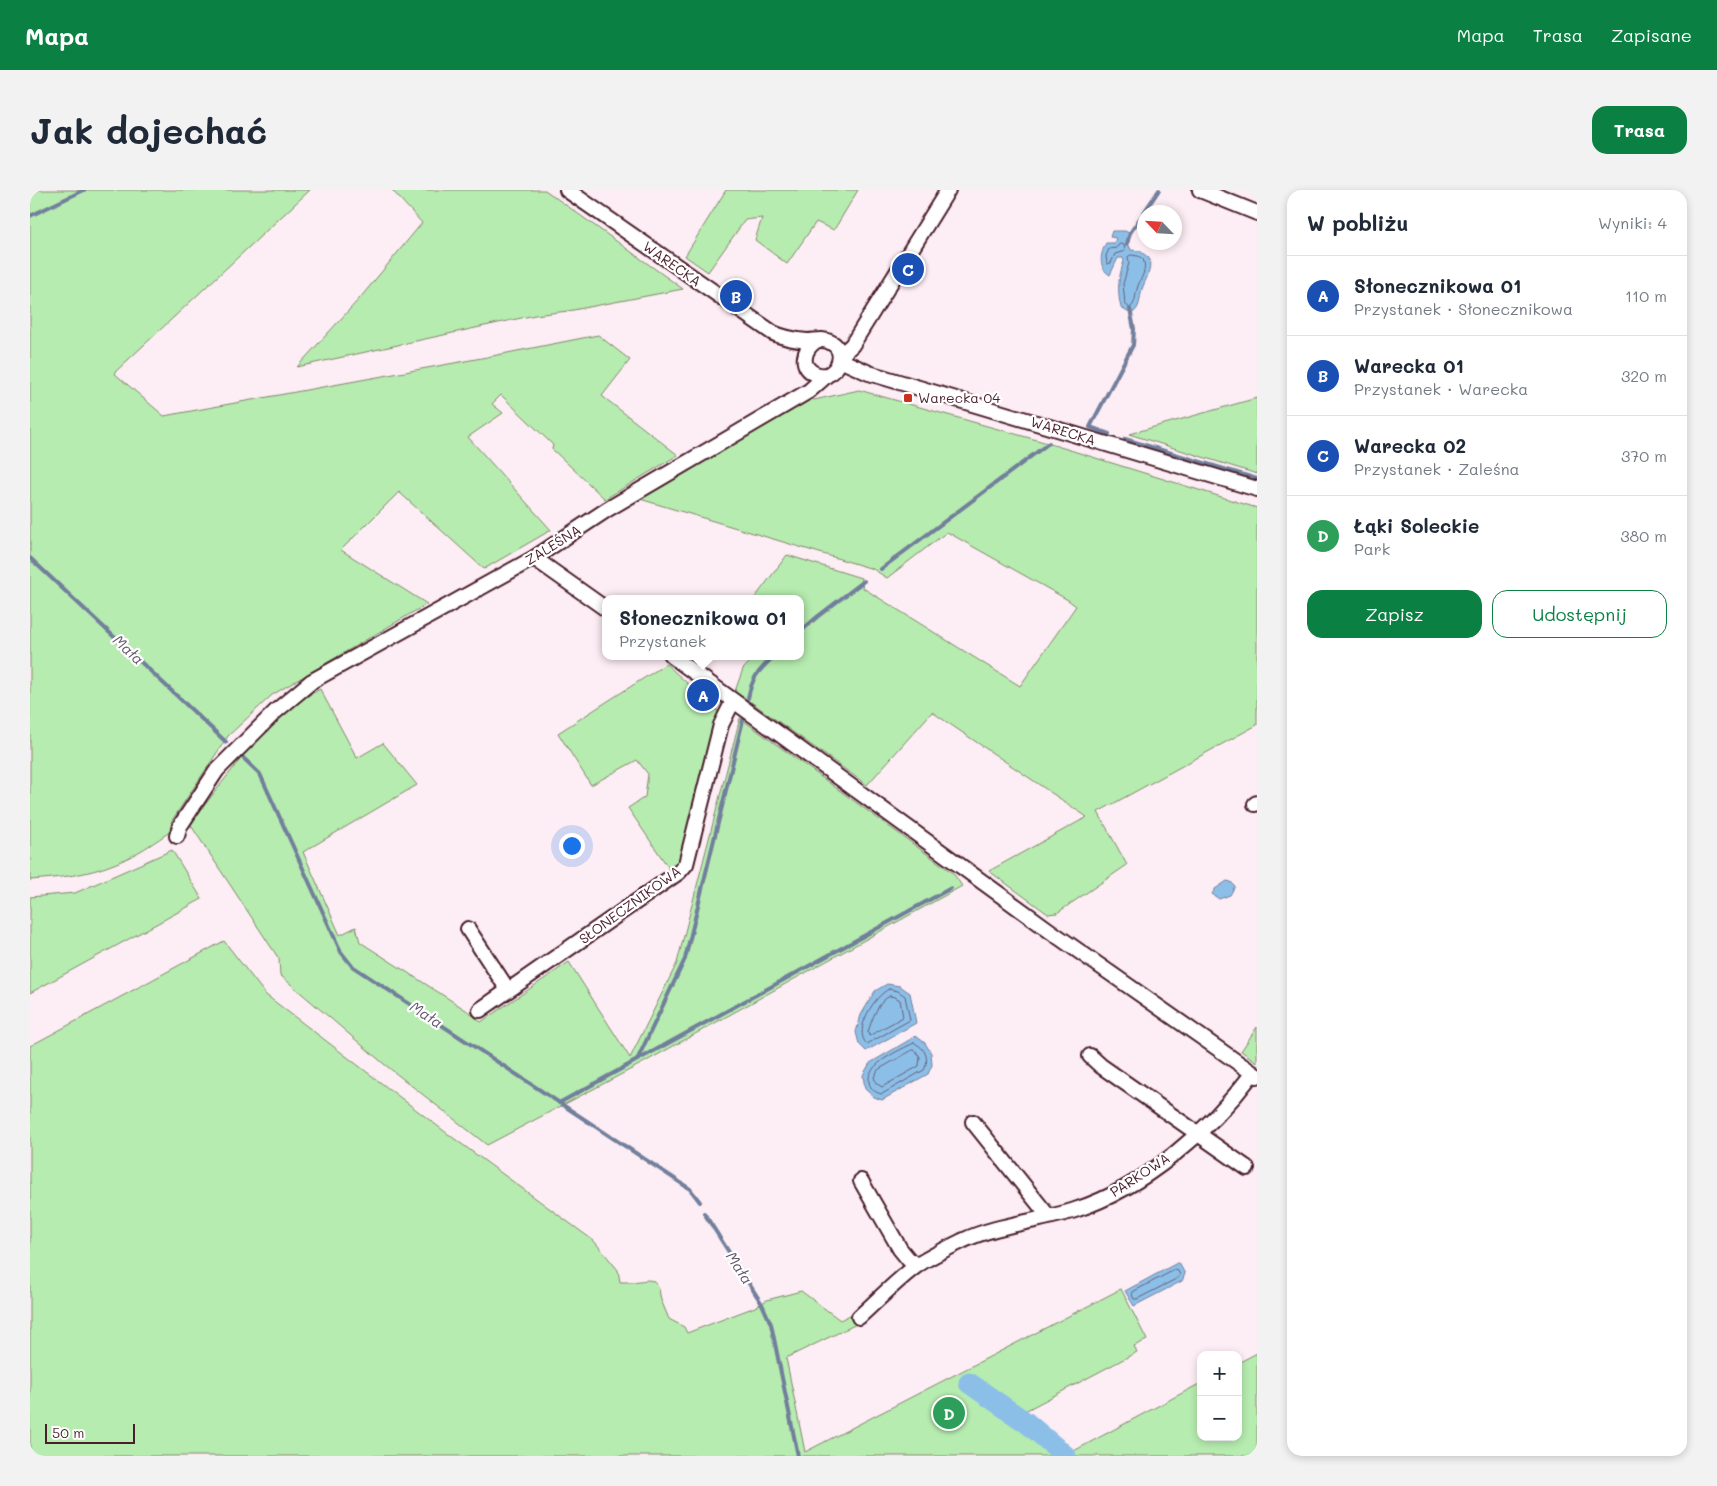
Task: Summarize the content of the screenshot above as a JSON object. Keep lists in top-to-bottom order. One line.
{"streets":{"street":["WARECKA","ZALEŚNA","SŁONECZNIKOWA","PARKOWA"]},"crossings":[["WARECKA","ZALEŚNA"]],"water":["Mała"],"places":{"transit":["Warecka 04"]},"scale_bar":"50 m","north":"top left","page":{"header":"Mapa","nav":["Mapa","Trasa","Zapisane"],"buttons":["Trasa",["Zapisz","Udostępnij"]],"title":"Jak dojechać","heading":["W pobliżu","Wyniki: 4"],"pins":["C","B","A","D"],"list":[{"mark":"A","name":"Słonecznikowa 01","note":"Przystanek · Słonecznikowa","value":"110 m"},{"mark":"B","name":"Warecka 01","note":"Przystanek · Warecka","value":"320 m"},{"mark":"C","name":"Warecka 02","note":"Przystanek · Zaleśna","value":"370 m"},{"mark":"D","name":"Łąki Soleckie","note":"Park","value":"380 m"}],"popup":["Słonecznikowa 01","Przystanek"],"map_buttons":["+","−"],"scale":"50 m"}}
